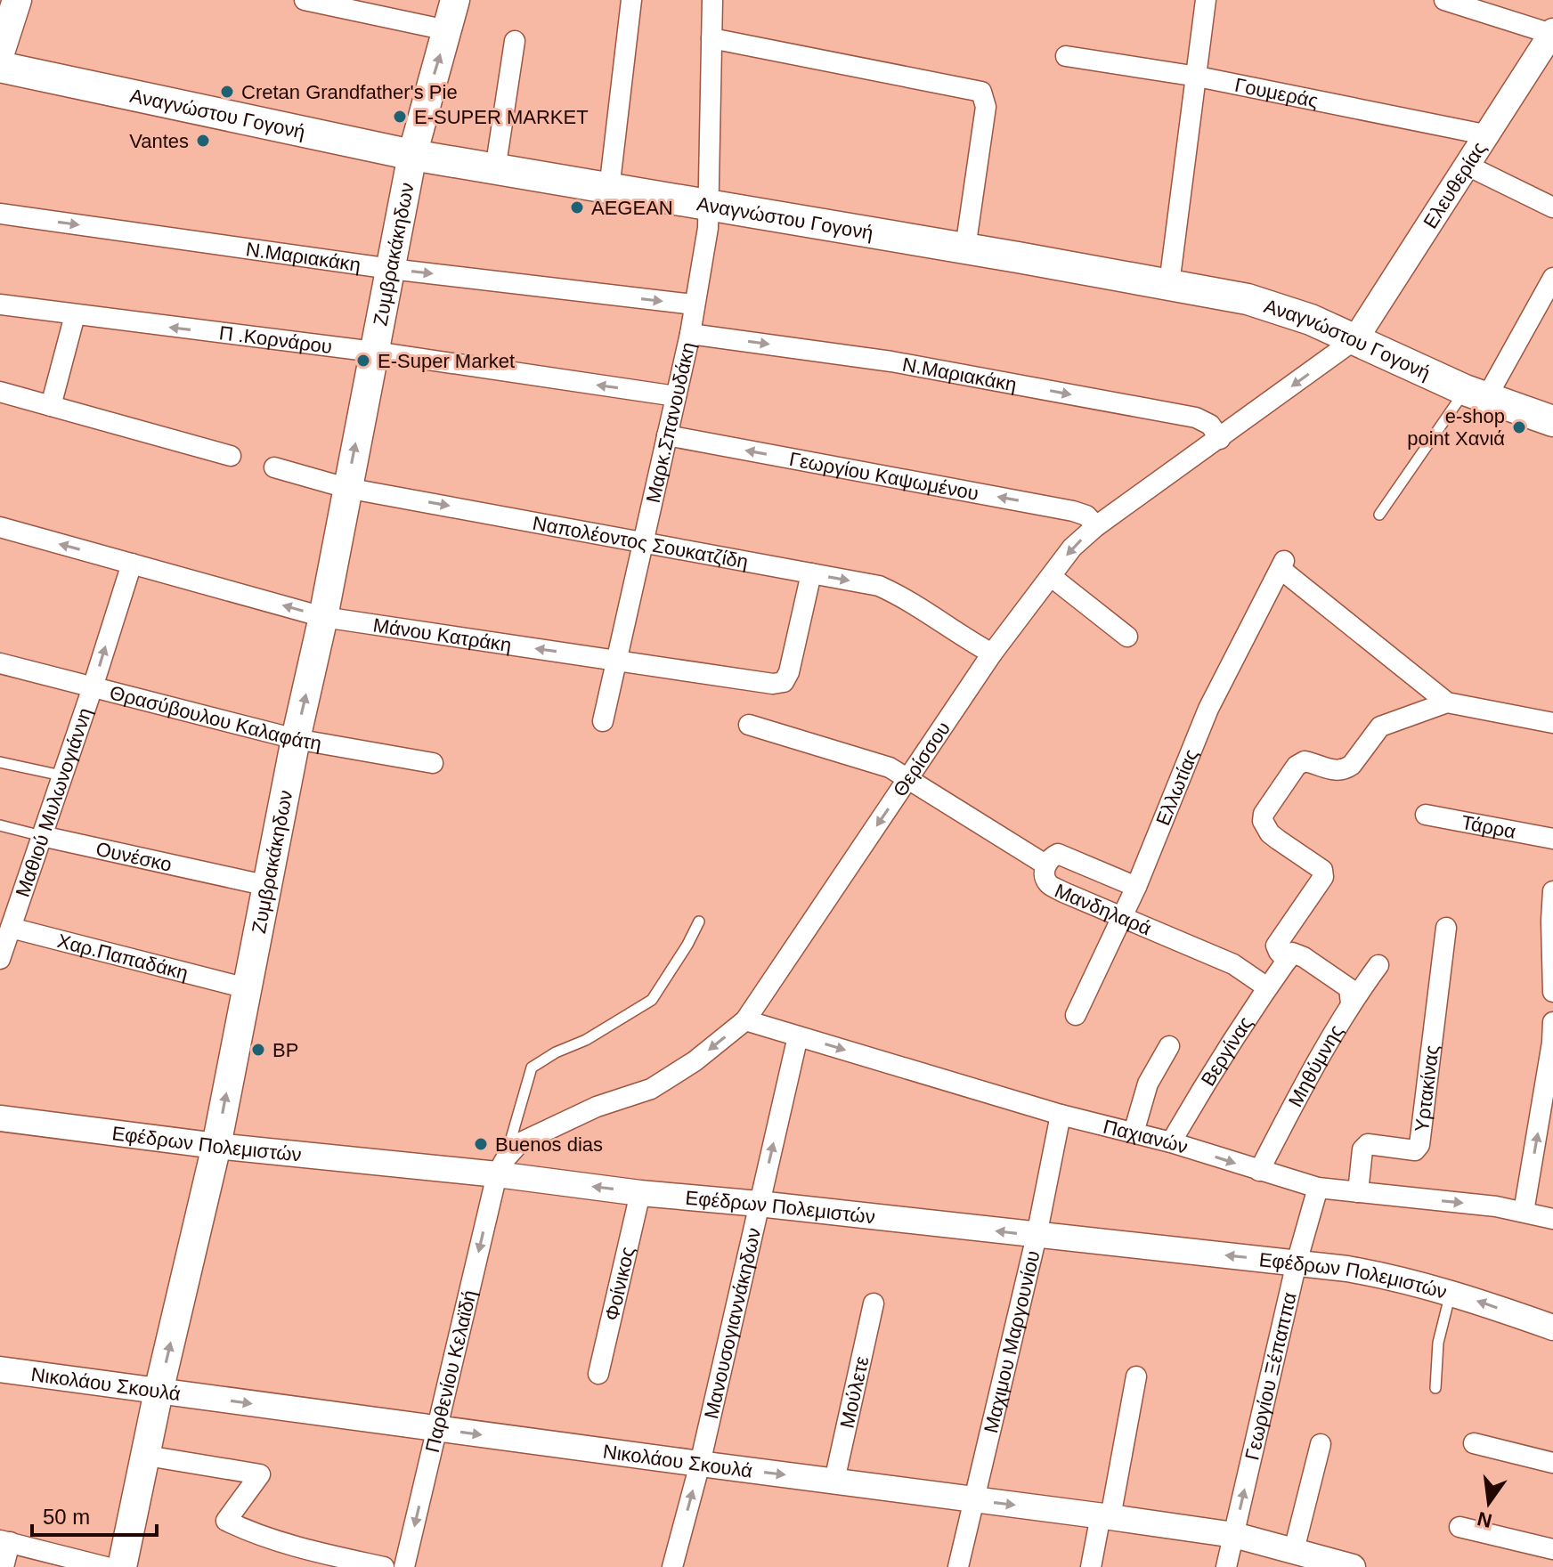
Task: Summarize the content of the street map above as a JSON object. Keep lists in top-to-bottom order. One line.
{"streets":{"main road":["Αναγνώστου Γογονή","Ζυμβρακάκηδων"],"street":["Γουμεράς","Ελευθερίας","Ν.Μαριακάκη","Π .Κορνάρου","Μαρκ.Σπανουδάκη","Γεωργίου Καψωμένου","Ναπολέοντος Σουκατζίδη","Μάνου Κατράκη","Θρασύβουλου Καλαφάτη","Θερίσσου","Ελλωτίας","Μαθιού Μυλωνογιάννη","Τάρρα","Ουνέσκο","Μανδηλαρά","Χαρ.Παπαδάκη","Βεργίνας","Μηθύμνης","Υρτακίνας","Παχιανών","Εφέδρων Πολεμιστών","Φοίνικος","Μανουσογιαννάκηδων","Μαχιμου Mαργουνίου","Παρθενίου Κελαϊδή","Γεωργίου Ξέπαππα","Νικολάου Σκουλά","Μούλετε"]},"crossings":[["Γουμεράς","Ελευθερίας"],["Αναγνώστου Γογονή","Ελευθερίας"],["Αναγνώστου Γογονή","Ζυμβρακάκηδων"],["Αναγνώστου Γογονή","Μαρκ.Σπανουδάκη"],["Αναγνώστου Γογονή","Θερίσσου"],["Ελευθερίας","Θερίσσου"],["Ζυμβρακάκηδων","Ν.Μαριακάκη"],["Ζυμβρακάκηδων","Π .Κορνάρου"],["Ζυμβρακάκηδων","Ναπολέοντος Σουκατζίδη"],["Ζυμβρακάκηδων","Μάνου Κατράκη"],["Ζυμβρακάκηδων","Θρασύβουλου Καλαφάτη"],["Ζυμβρακάκηδων","Ουνέσκο"],["Ζυμβρακάκηδων","Χαρ.Παπαδάκη"],["Ζυμβρακάκηδων","Εφέδρων Πολεμιστών"],["Ζυμβρακάκηδων","Νικολάου Σκουλά"],["Ν.Μαριακάκη","Μαρκ.Σπανουδάκη"],["Ν.Μαριακάκη","Θερίσσου"],["Π .Κορνάρου","Μαρκ.Σπανουδάκη"],["Μαρκ.Σπανουδάκη","Γεωργίου Καψωμένου"],["Μαρκ.Σπανουδάκη","Ναπολέοντος Σουκατζίδη"],["Μαρκ.Σπανουδάκη","Μάνου Κατράκη"],["Γεωργίου Καψωμένου","Θερίσσου"],["Ναπολέοντος Σουκατζίδη","Μάνου Κατράκη"],["Ναπολέοντος Σουκατζίδη","Θερίσσου"],["Μάνου Κατράκη","Μαθιού Μυλωνογιάννη"],["Θρασύβουλου Καλαφάτη","Μαθιού Μυλωνογιάννη"],["Θερίσσου","Παχιανών"],["Θερίσσου","Εφέδρων Πολεμιστών"],["Θερίσσου","Παρθενίου Κελαϊδή"],["Ελλωτίας","Μανδηλαρά"],["Μαθιού Μυλωνογιάννη","Ουνέσκο"],["Μαθιού Μυλωνογιάννη","Χαρ.Παπαδάκη"],["Μανδηλαρά","Βεργίνας"],["Βεργίνας","Παχιανών"],["Μηθύμνης","Παχιανών"],["Υρτακίνας","Παχιανών"],["Παχιανών","Μανουσογιαννάκηδων"],["Παχιανών","Μαχιμου Mαργουνίου"],["Παχιανών","Γεωργίου Ξέπαππα"],["Εφέδρων Πολεμιστών","Φοίνικος"],["Εφέδρων Πολεμιστών","Μανουσογιαννάκηδων"],["Εφέδρων Πολεμιστών","Μαχιμου Mαργουνίου"],["Εφέδρων Πολεμιστών","Παρθενίου Κελαϊδή"],["Εφέδρων Πολεμιστών","Γεωργίου Ξέπαππα"],["Μανουσογιαννάκηδων","Νικολάου Σκουλά"],["Μαχιμου Mαργουνίου","Νικολάου Σκουλά"],["Παρθενίου Κελαϊδή","Νικολάου Σκουλά"],["Γεωργίου Ξέπαππα","Νικολάου Σκουλά"],["Νικολάου Σκουλά","Μούλετε"]],"one_way":["Ζυμβρακάκηδων","Ν.Μαριακάκη","Π .Κορνάρου","Γεωργίου Καψωμένου","Ναπολέοντος Σουκατζίδη","Θερίσσου","Παχιανών","Εφέδρων Πολεμιστών","Μανουσογιαννάκηδων","Παρθενίου Κελαϊδή","Νικολάου Σκουλά"],"places":["Cretan Grandfather's Pie","E-SUPER MARKET","Vantes","AEGEAN","E-Super Market","e-shop point Χανιά","BP","Buenos dias"],"scale_bar":"50 m","north":"bottom"}
